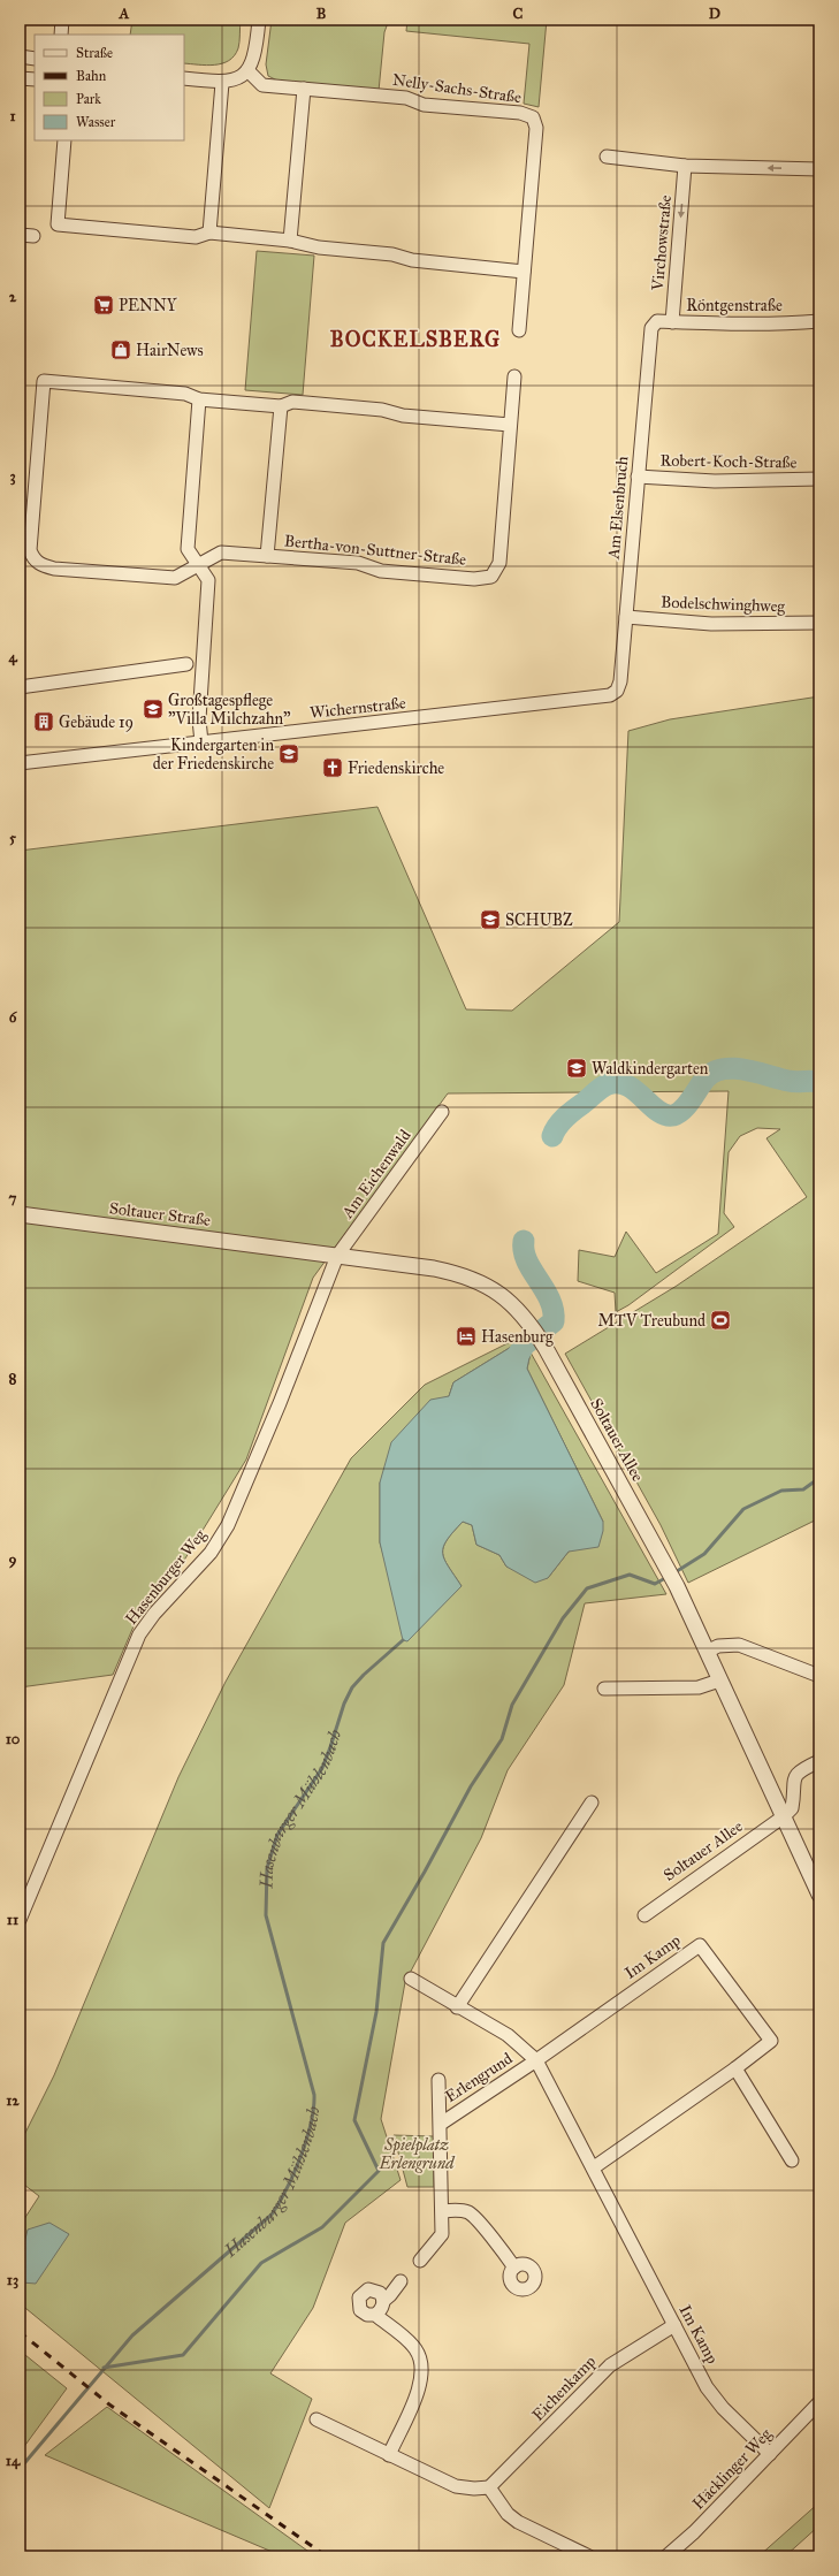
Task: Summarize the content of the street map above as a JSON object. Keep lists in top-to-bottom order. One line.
{"streets":{"street":["Nelly-Sachs-Straße","Virchowstraße","Röntgenstraße","Robert-Koch-Straße","Am Elsenbruch","Bertha-von-Suttner-Straße","Bodelschwinghweg","Wichernstraße","Am Eichenwald","Soltauer Straße","Soltauer Allee","Hasenburger Weg","Im Kamp","Erlengrund","Eichenkamp","Häcklinger Weg"]},"crossings":[["Virchowstraße","Röntgenstraße"],["Röntgenstraße","Am Elsenbruch"],["Robert-Koch-Straße","Am Elsenbruch"],["Am Elsenbruch","Bodelschwinghweg"],["Am Elsenbruch","Wichernstraße"],["Am Eichenwald","Soltauer Straße"],["Am Eichenwald","Soltauer Allee"],["Am Eichenwald","Hasenburger Weg"],["Soltauer Straße","Soltauer Allee"],["Soltauer Straße","Hasenburger Weg"],["Soltauer Allee","Hasenburger Weg"],["Im Kamp","Erlengrund"],["Im Kamp","Eichenkamp"],["Im Kamp","Häcklinger Weg"]],"one_way":["Virchowstraße"],"districts":["BOCKELSBERG"],"water":["Hasenburger Mühlenbach"],"parks":["Spielplatz Erlengrund"],"places":{"supermarket":["PENNY"],"shop":["HairNews"],"school or university":["Großtagespflege \"Villa Milchzahn\"","Kindergarten in der Friedenskirche","SCHUBZ","Waldkindergarten"],"building":["Gebäude 19"],"church":["Friedenskirche"],"sports":["MTV Treubund"],"hotel":["Hasenburg"]},"legend":["Straße","Bahn","Park","Wasser"],"grid":{"columns":["A","B","C","D"],"rows":["1","2","3","4","5","6","7","8","9","10","11","12","13","14"]}}
